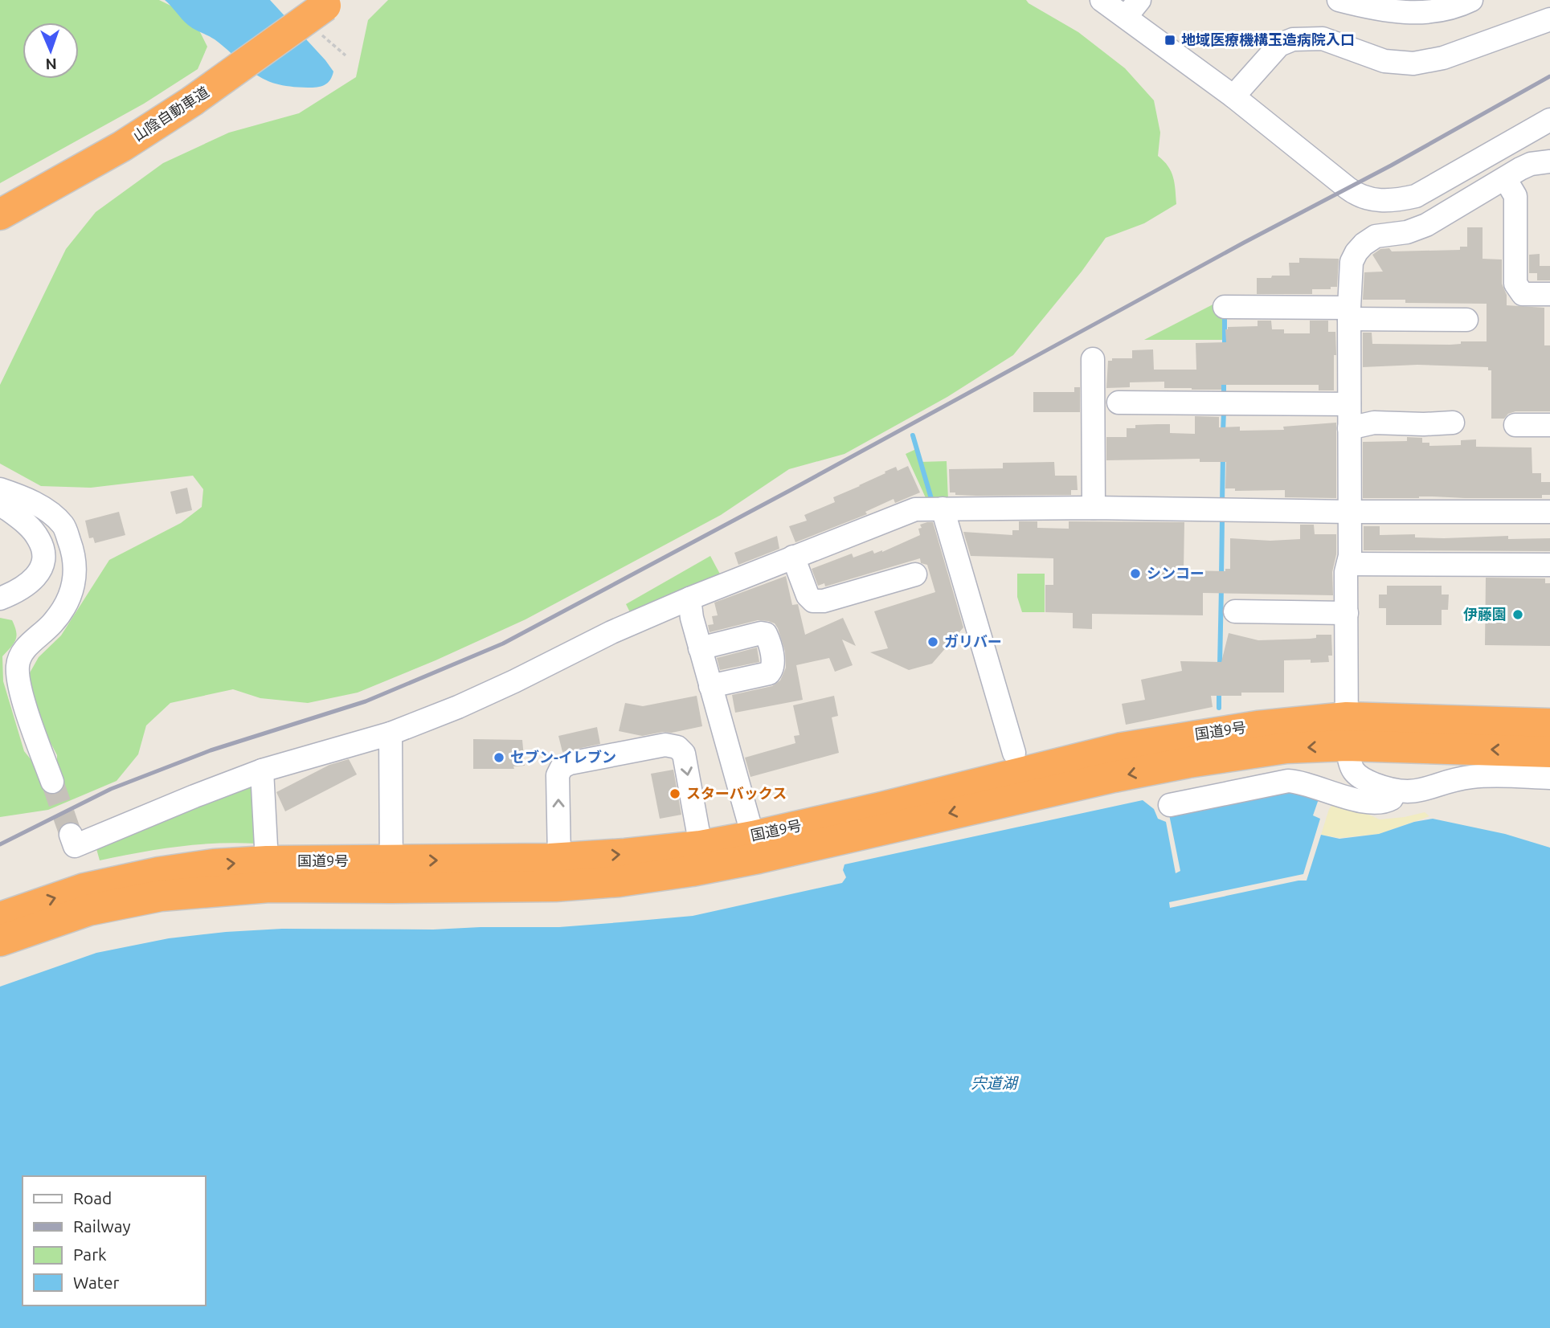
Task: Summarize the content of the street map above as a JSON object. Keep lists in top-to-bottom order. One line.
{"streets":{"highway":["山陰自動車道","国道9号"]},"water":["宍道湖"],"places":{"transit":["地域医療機構玉造病院入口"],"other":["シンコー","伊藤園","ガリバー","セブン-イレブン","スターバックス"]},"legend":["Road","Railway","Park","Water"],"north":"bottom"}
